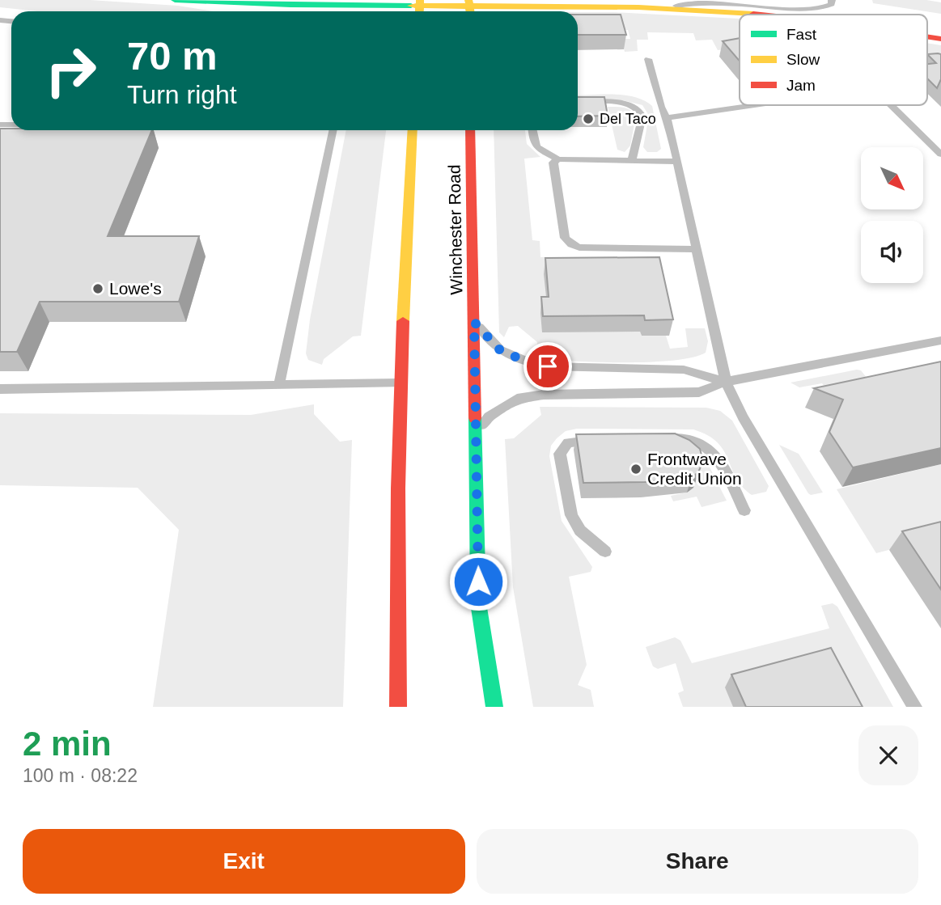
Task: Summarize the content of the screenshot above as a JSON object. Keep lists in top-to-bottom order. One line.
{"streets":{"main road":["Winchester Road"]},"places":["Del Taco","Lowe's","Frontwave Credit Union"],"legend":["Fast","Slow","Jam"],"north":"bottom right","page":{"turn":["70 m","Turn right"],"heading":["2 min","100 m · 08:22"],"buttons":["Exit","Share"]}}
